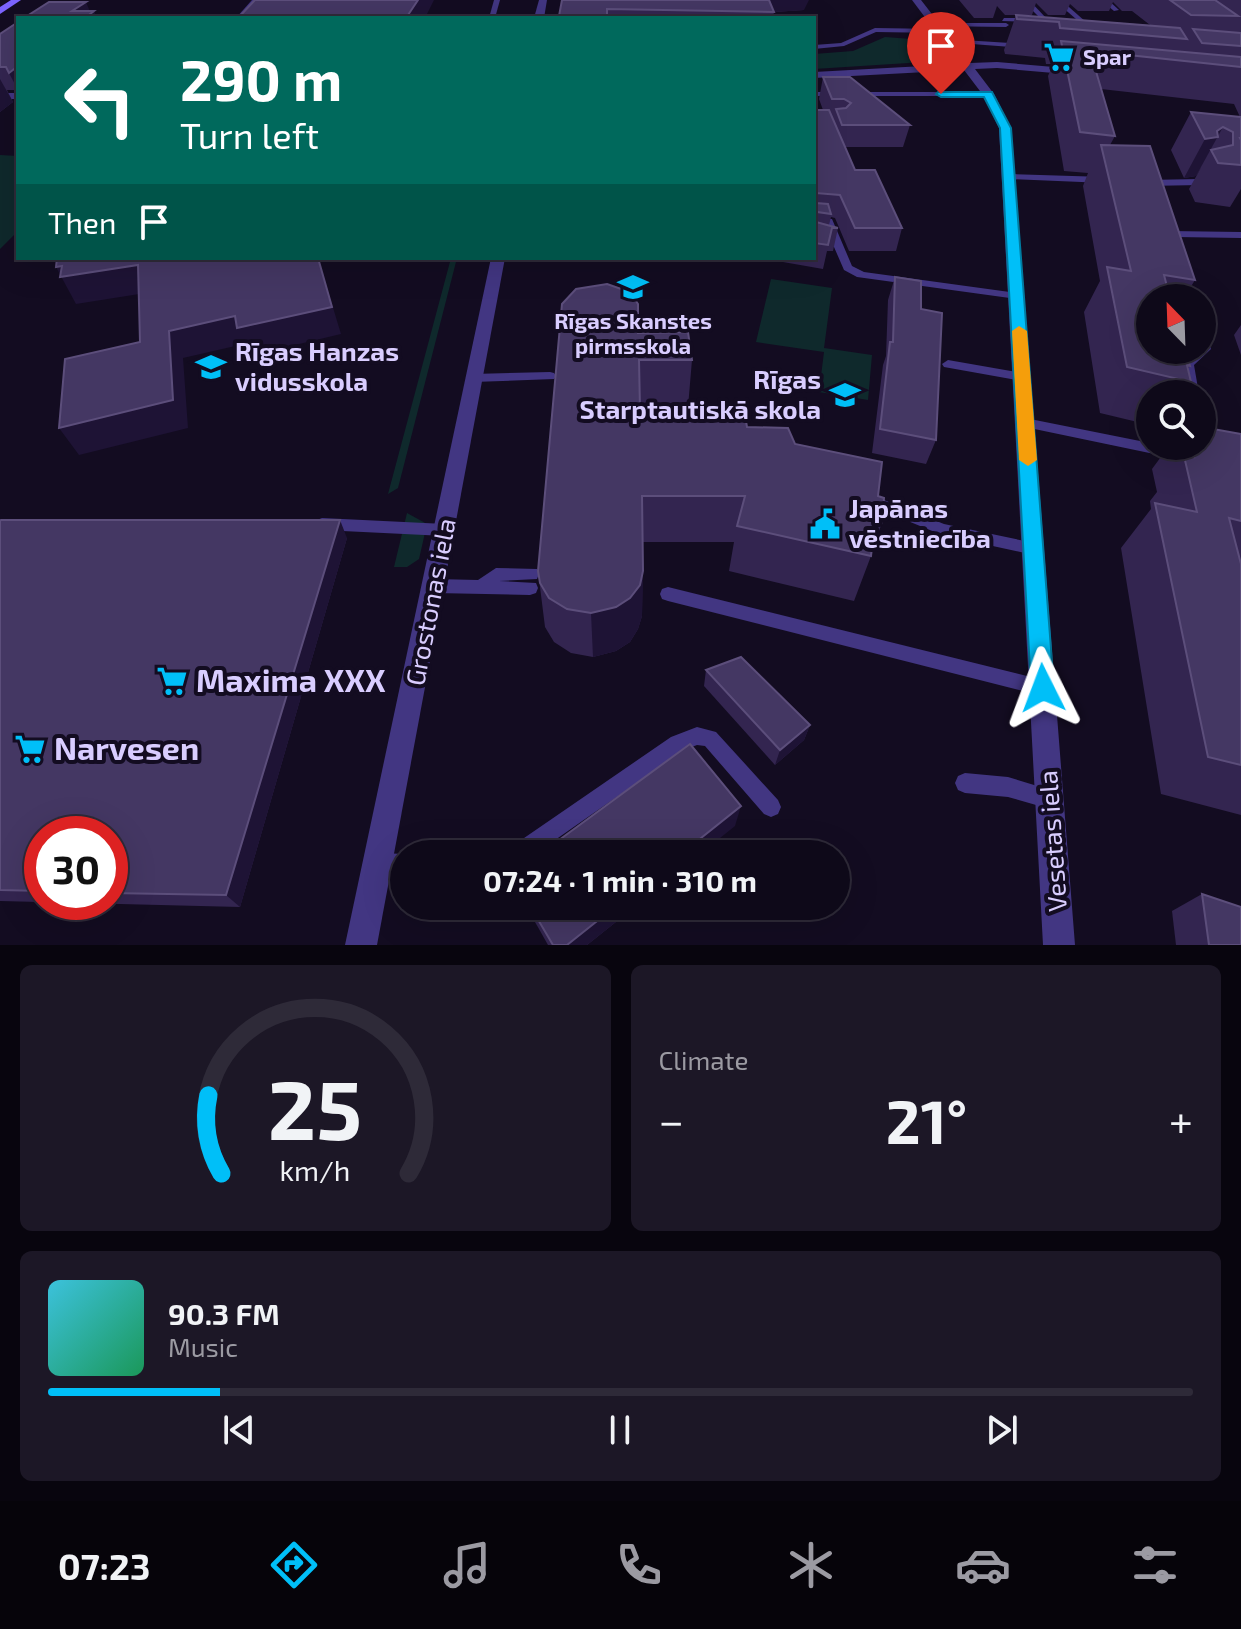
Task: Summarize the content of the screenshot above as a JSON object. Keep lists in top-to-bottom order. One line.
{"streets":{"street":["Grostonas iela","Vesetas iela"]},"places":{"supermarket":["Spar","Maxima XXX","Narvesen"],"school or university":["Rīgas Skanstes pirmsskola","Rīgas Hanzas vidusskola","Rīgas Starptautiskā skola"],"public building":["Japānas vēstniecība"]},"north":"top left","page":{"turn":["290 m","Turn left"],"then":"Then","limit":"30","trip":"07:24 · 1 min · 310 m","tile":"Climate","heat":["−","21°","+"],"song":["90.3 FM","Music"],"tabs":"07:23","gauge":["25","km/h"]}}
